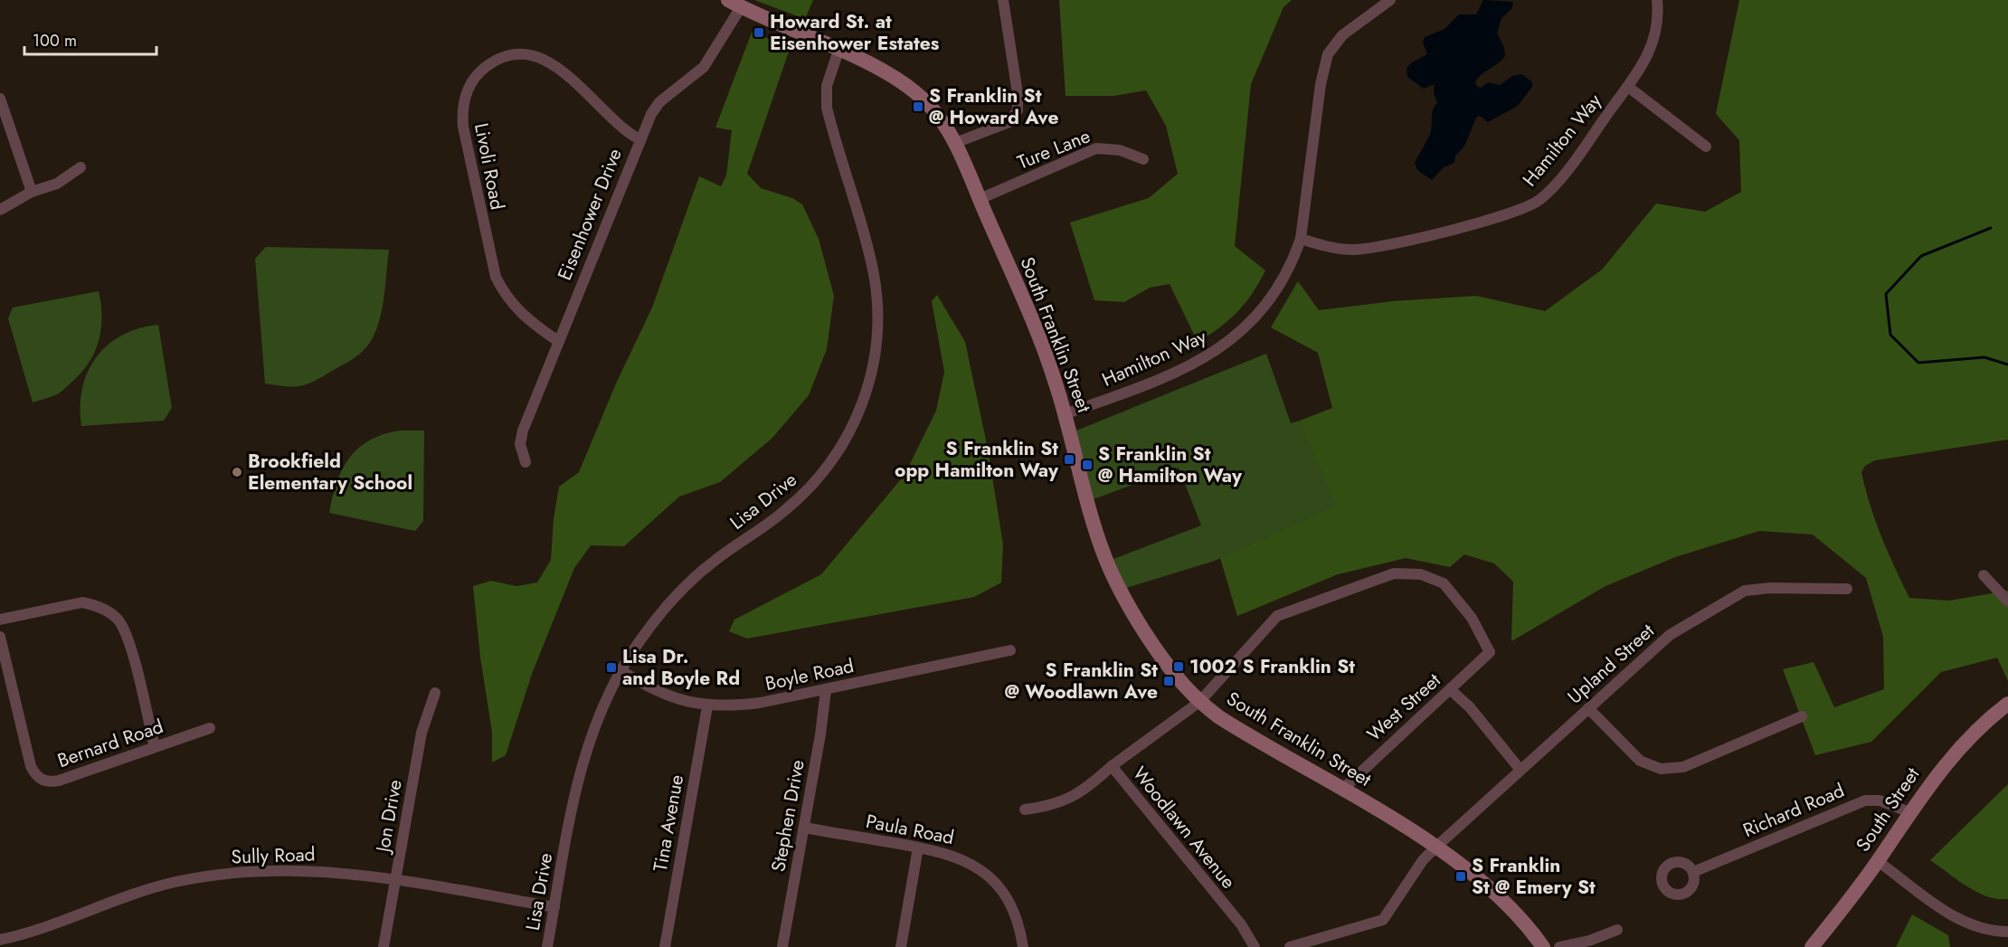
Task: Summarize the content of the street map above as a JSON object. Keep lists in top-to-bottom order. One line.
{"streets":{"main road":["South Franklin Street","South Street"],"street":["Hamilton Way","Ture Lane","Livoli Road","Eisenhower Drive","Lisa Drive","Upland Street","Boyle Road","West Street","Bernard Road","Richard Road","Jon Drive","Stephen Drive","Tina Avenue","Woodlawn Avenue","Paula Road","Sully Road"]},"crossings":[["Hamilton Way","South Franklin Street"],["Ture Lane","South Franklin Street"],["Livoli Road","Eisenhower Drive"],["Eisenhower Drive","South Franklin Street"],["South Franklin Street","Lisa Drive"],["South Franklin Street","Upland Street"],["South Franklin Street","West Street"],["South Franklin Street","Woodlawn Avenue"],["Lisa Drive","Boyle Road"],["Lisa Drive","Sully Road"],["Boyle Road","Stephen Drive"],["Boyle Road","Tina Avenue"],["West Street","Woodlawn Avenue"],["South Street","Richard Road"],["Jon Drive","Sully Road"],["Stephen Drive","Paula Road"]],"places":{"transit":["Howard St. at Eisenhower Estates","S Franklin St @ Howard Ave","S Franklin St opp Hamilton Way","S Franklin St @ Hamilton Way","1002 S Franklin St","Lisa Dr. and Boyle Rd","S Franklin St @ Woodlawn Ave","S Franklin St @ Emery St"],"other":["Brookfield Elementary School"]},"scale_bar":"100 m"}
